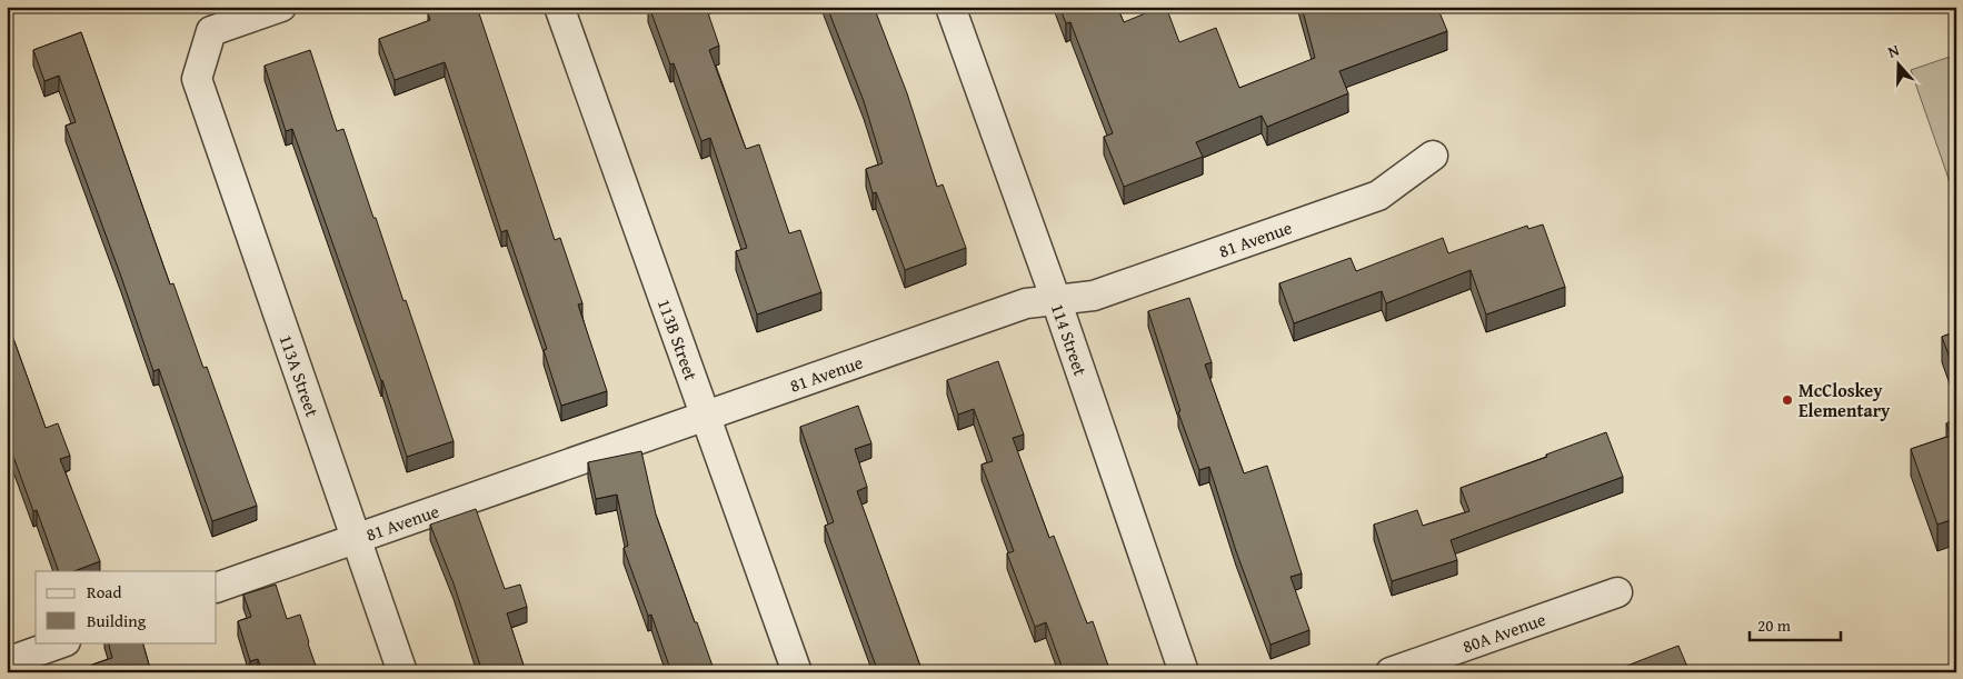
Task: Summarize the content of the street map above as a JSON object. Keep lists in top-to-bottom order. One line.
{"streets":{"street":["81 Avenue","114 Street","113B Street","113A Street","80A Avenue"]},"crossings":[["81 Avenue","114 Street"],["81 Avenue","113B Street"],["81 Avenue","113A Street"]],"places":["McCloskey Elementary"],"legend":["Road","Building"],"scale_bar":"20 m","north":"top"}
